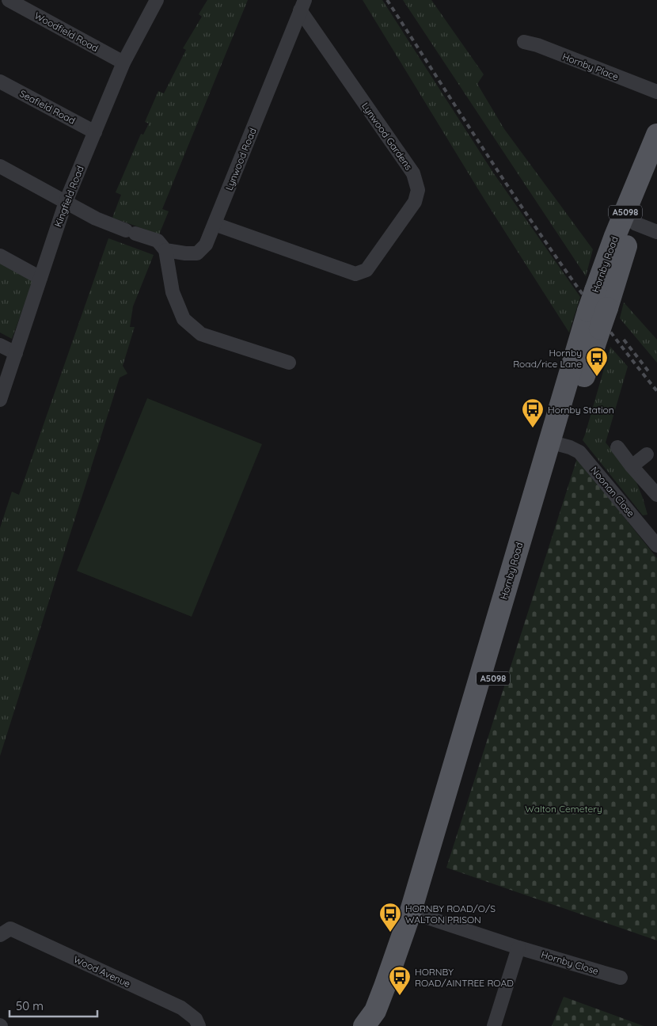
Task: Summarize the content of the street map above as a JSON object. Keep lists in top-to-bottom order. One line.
{"streets":{"main road":["A5098","Hornby Road"],"street":["Woodfield Road","Hornby Place","Seafield Road","Lynwood Gardens","Lynwood Road","Kingfield Road","Noonan Close","Hornby Close","Wood Avenue"]},"crossings":[["Woodfield Road","Kingfield Road"],["Seafield Road","Kingfield Road"],["Lynwood Gardens","Lynwood Road"],["Lynwood Road","Kingfield Road"],["Hornby Road","Noonan Close"],["Hornby Road","Hornby Close"]],"parks":["Walton Cemetery"],"places":{"bus stop":["Hornby Road/rice Lane","Hornby Station","HORNBY ROAD/O/S WALTON PRISON","HORNBY ROAD/AINTREE ROAD"]},"scale_bar":"50 m"}
